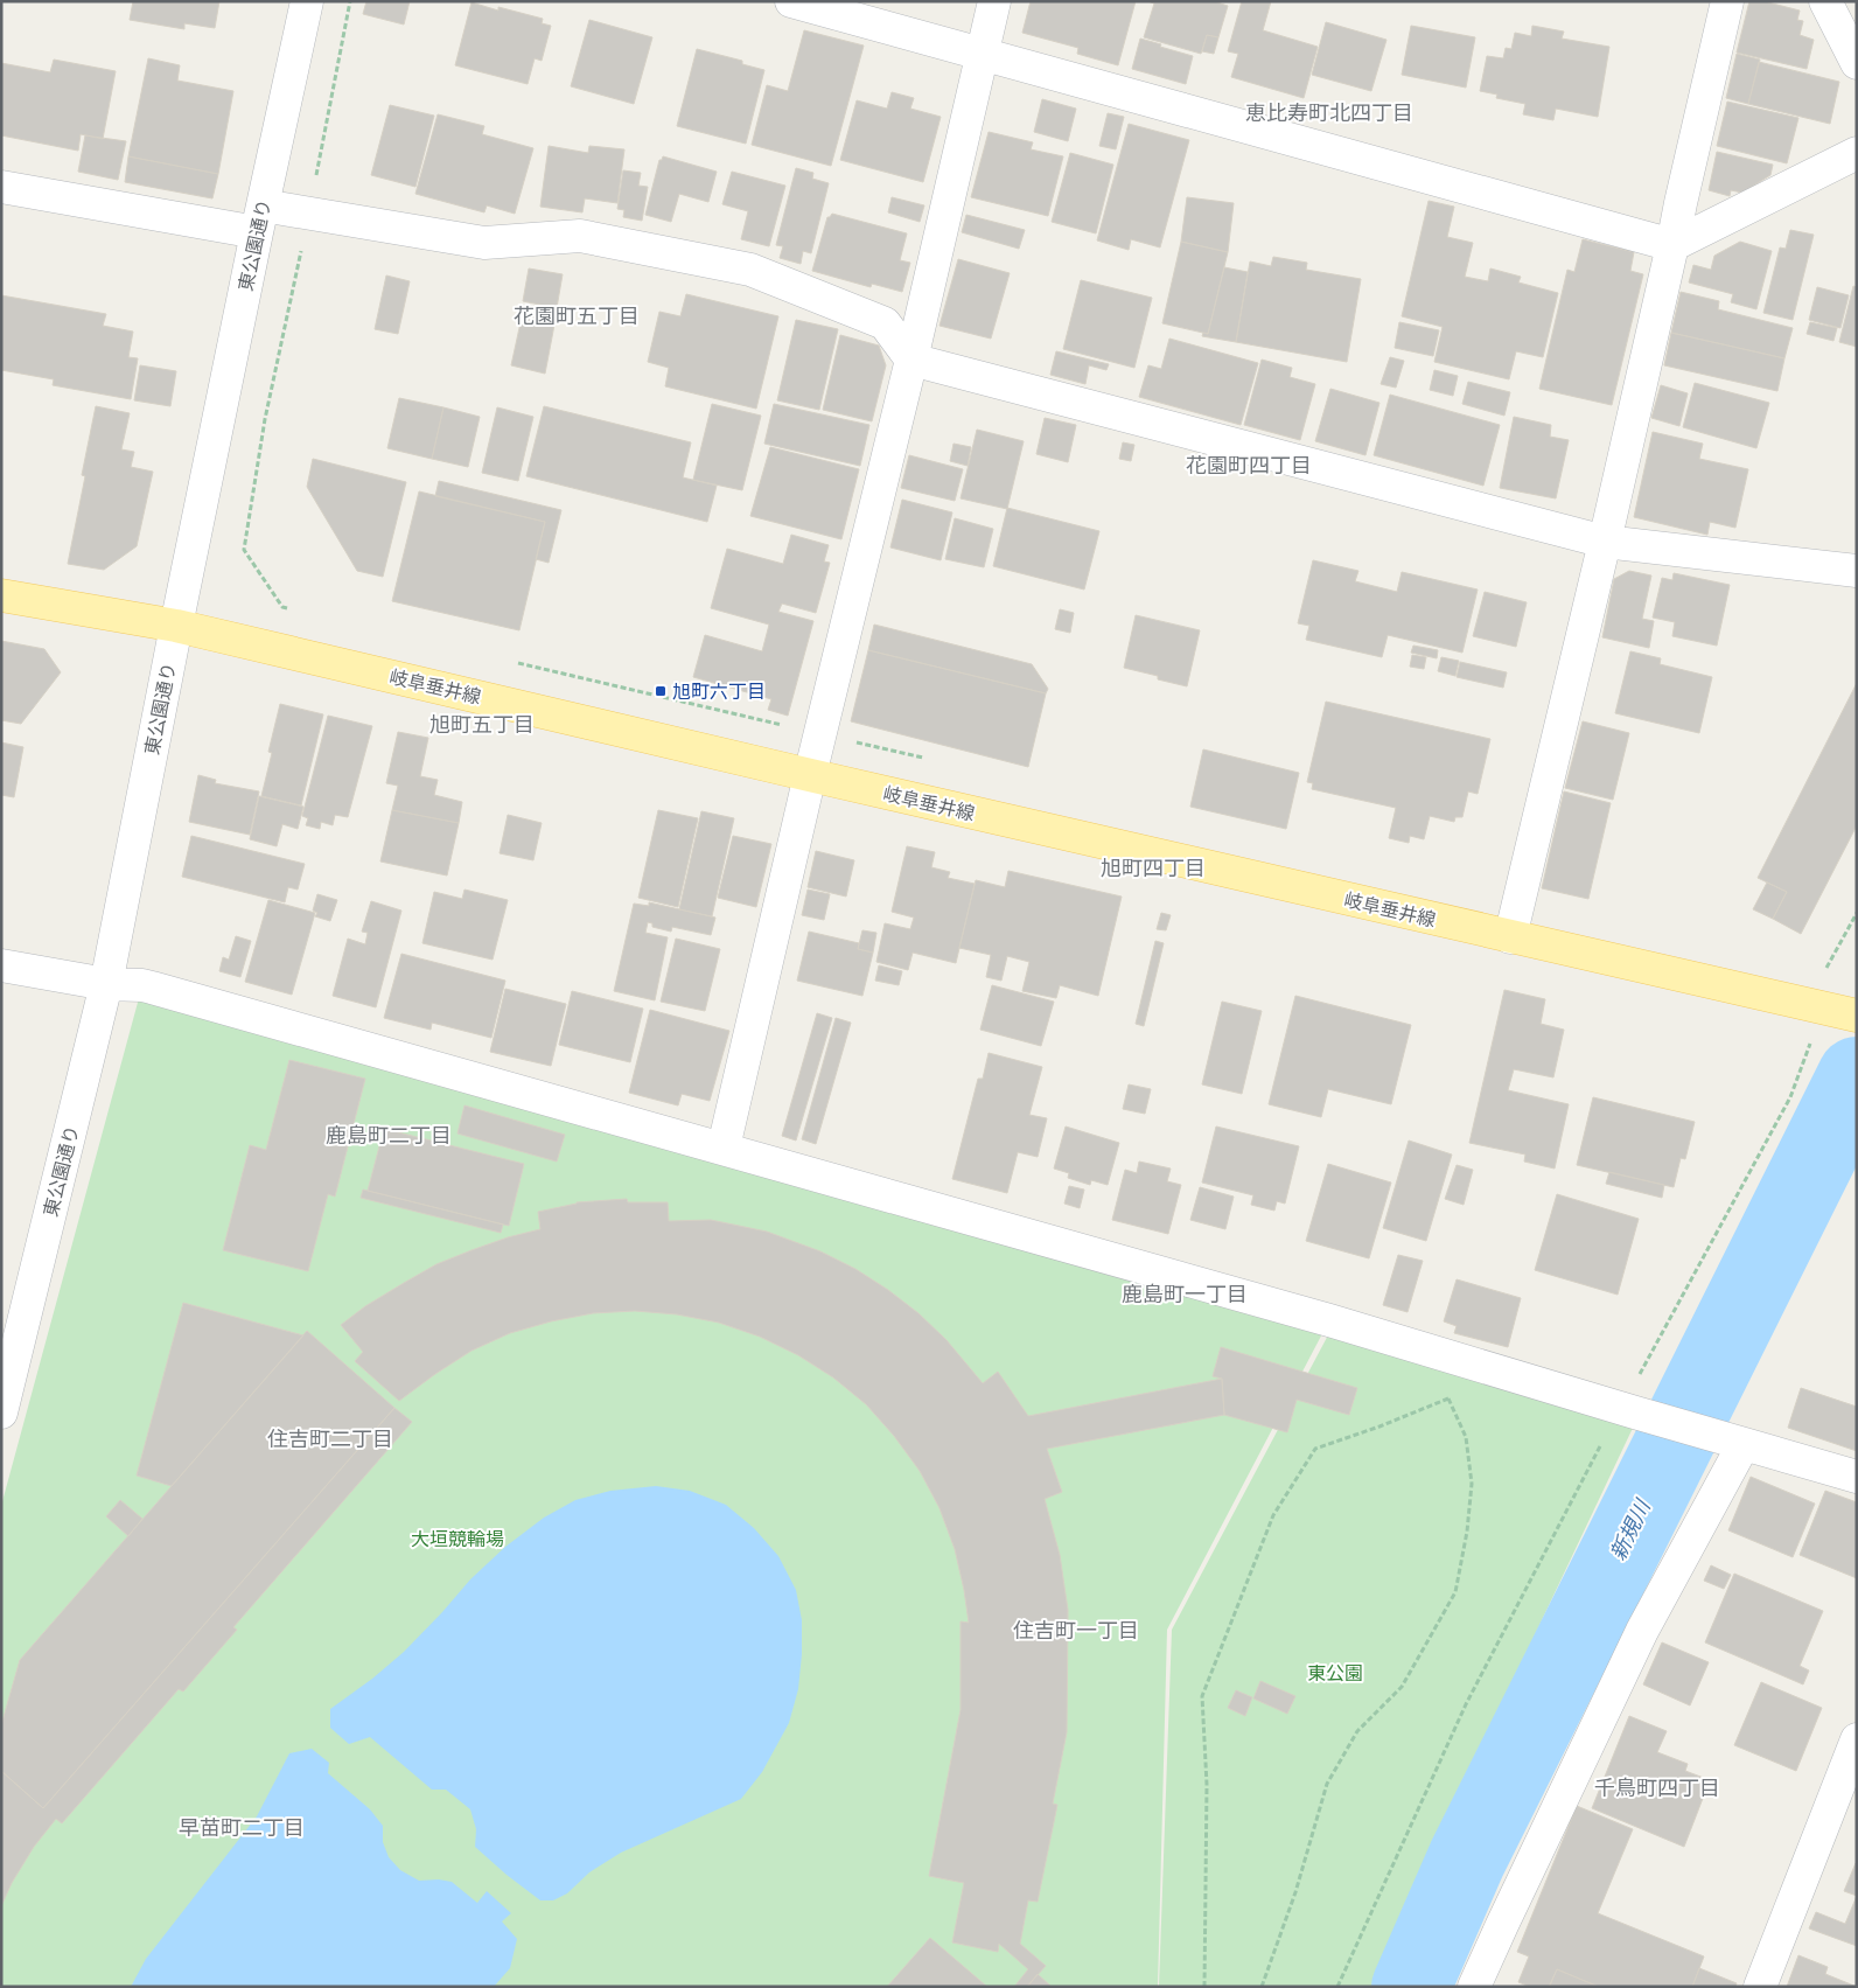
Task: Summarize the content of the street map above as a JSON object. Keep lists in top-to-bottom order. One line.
{"streets":{"main road":["岐阜垂井線"],"street":["東公園通り"]},"crossings":[["東公園通り","岐阜垂井線"]],"districts":["恵比寿町北四丁目","花園町五丁目","花園町四丁目","旭町五丁目","旭町四丁目","鹿島町二丁目","鹿島町一丁目","住吉町二丁目","住吉町一丁目","千鳥町四丁目","早苗町二丁目"],"water":["新規川"],"parks":["大垣競輪場","東公園"],"places":{"transit":["旭町六丁目"]}}
